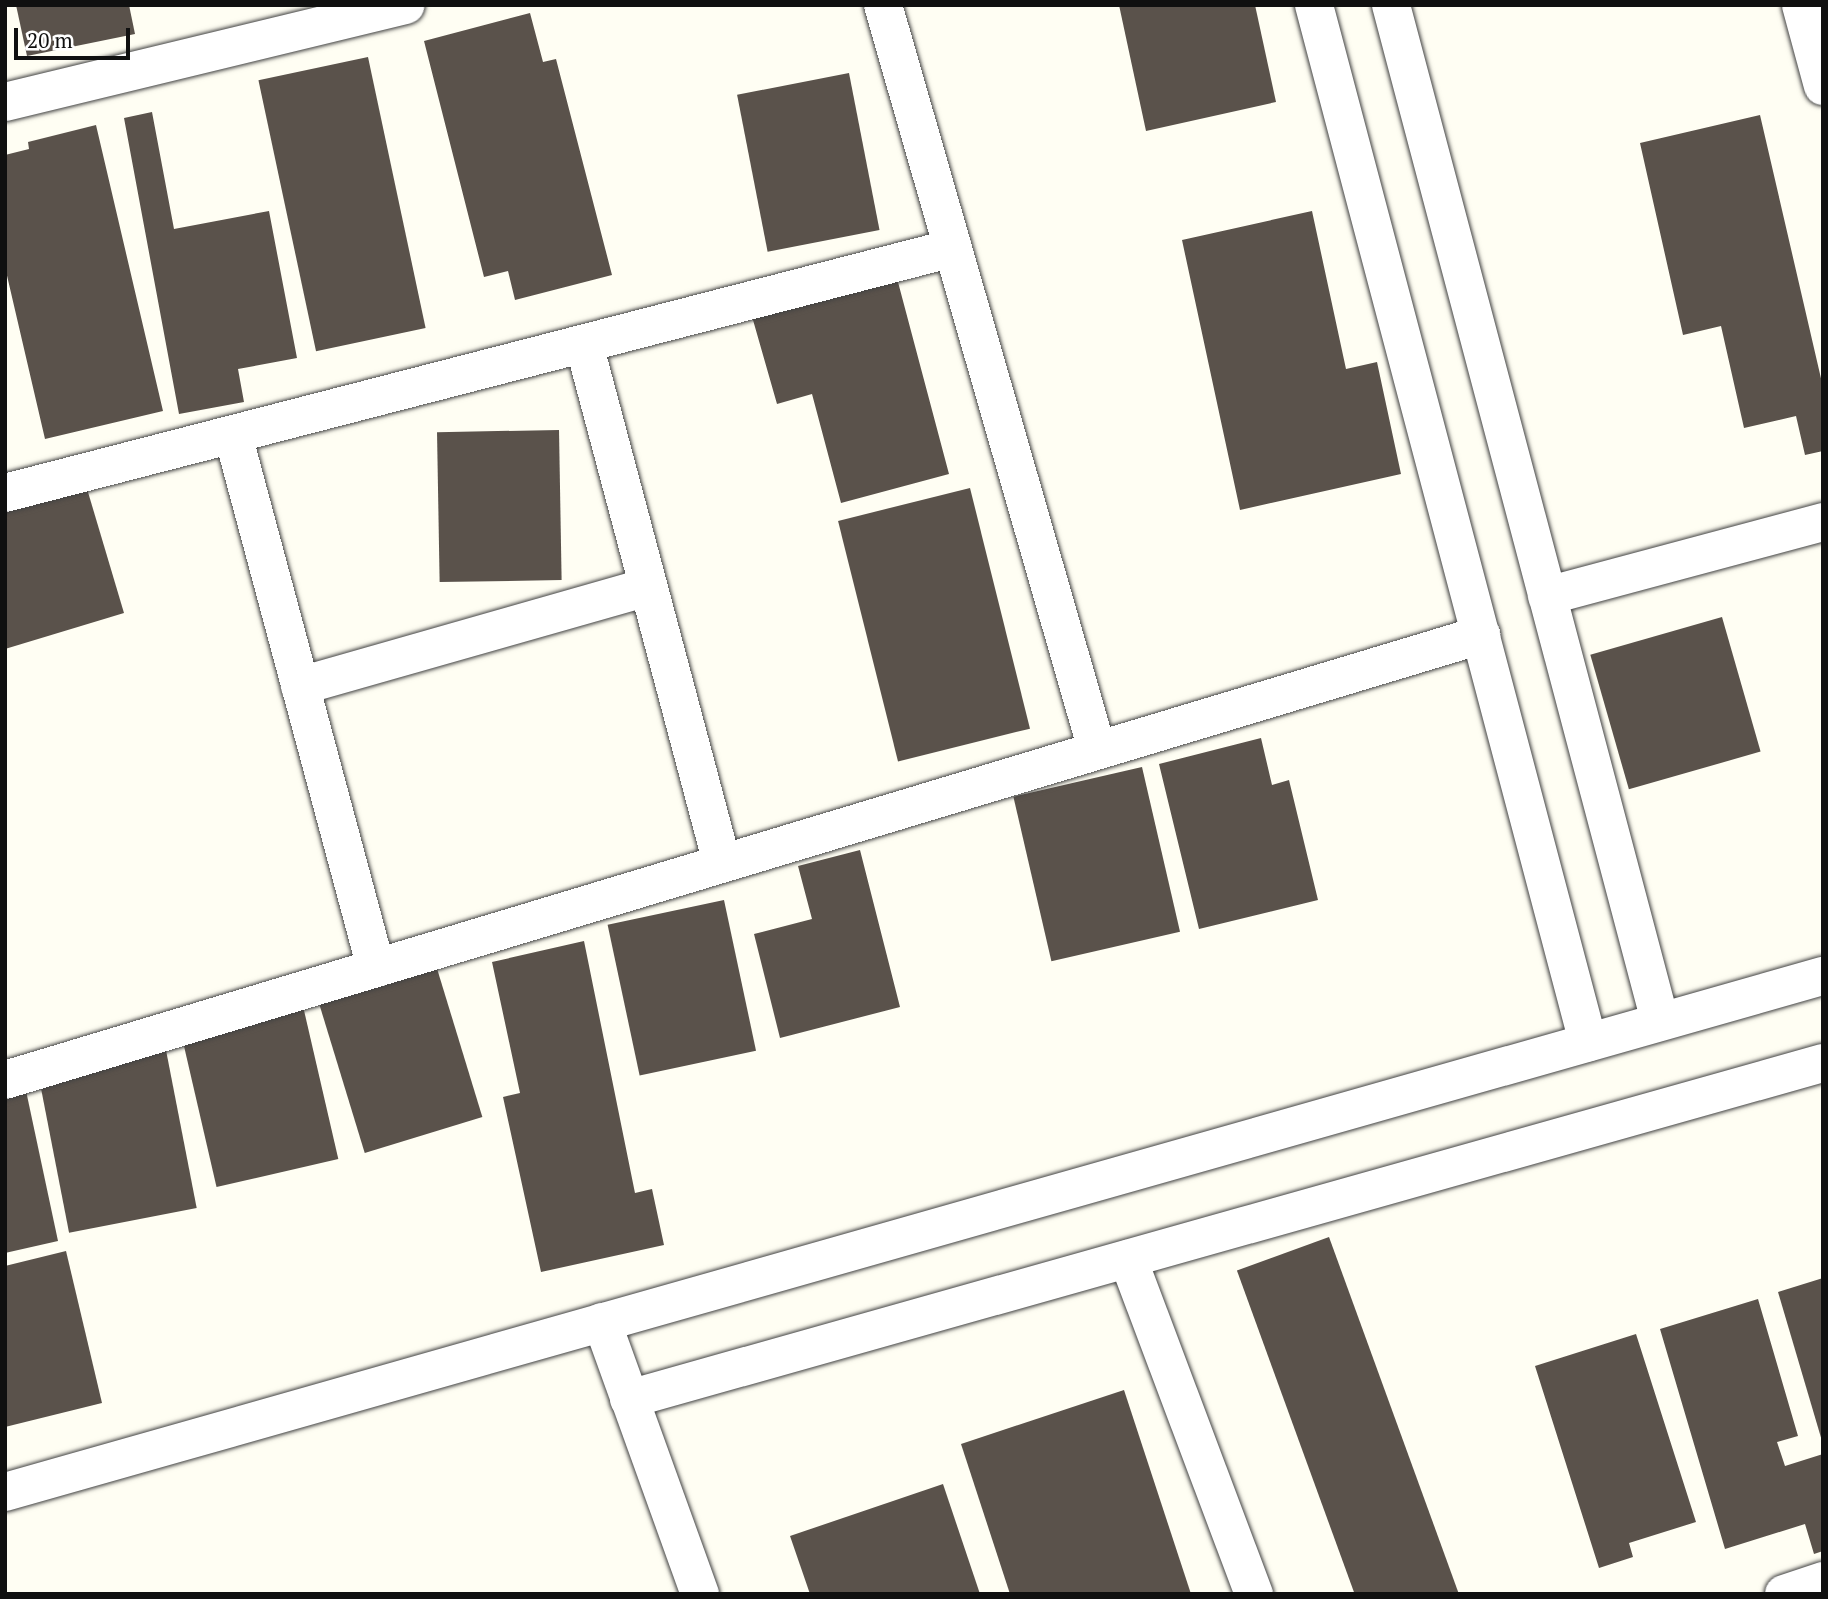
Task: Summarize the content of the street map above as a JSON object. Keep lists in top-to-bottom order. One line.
{"scale_bar":"20 m"}
